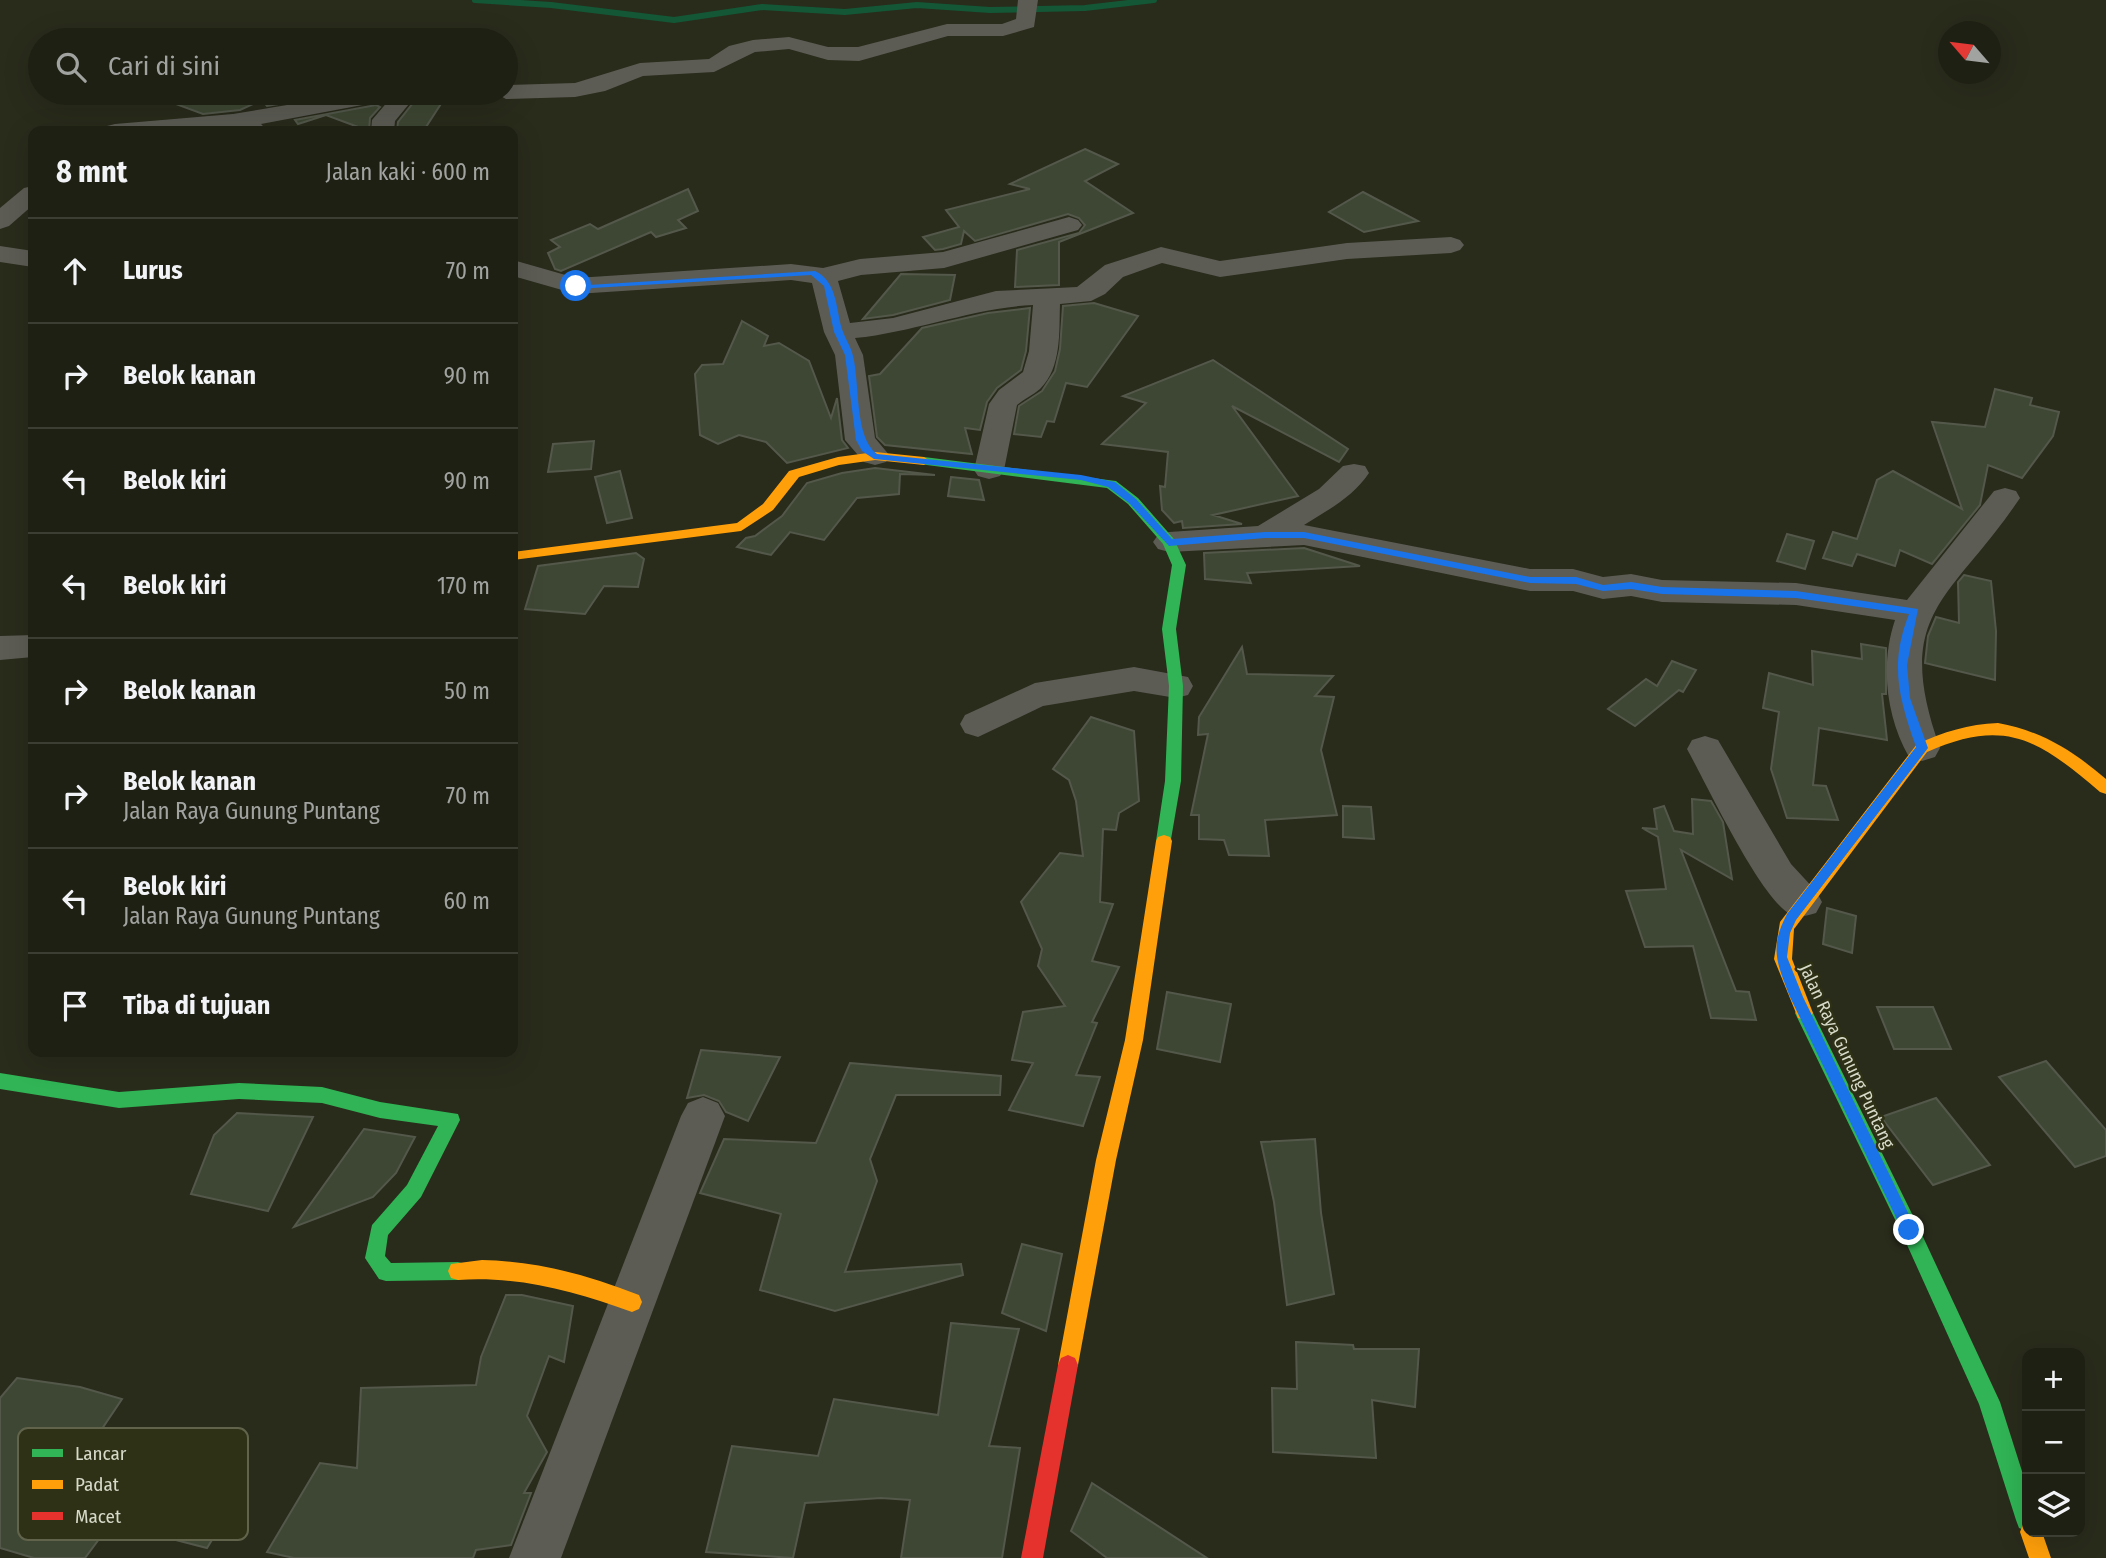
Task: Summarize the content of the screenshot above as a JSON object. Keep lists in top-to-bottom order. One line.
{"streets":{"street":["Jalan Raya Gunung Puntang"]},"legend":["Lancar","Padat","Macet"],"north":"top left","page":{"search":"Cari di sini","heading":["8 mnt","Jalan kaki · 600 m"],"list":[["Lurus","70 m"],["Belok kanan","90 m"],["Belok kiri","90 m"],["Belok kiri","170 m"],["Belok kanan","50 m"],["Belok kanan","Jalan Raya Gunung Puntang","70 m"],["Belok kiri","Jalan Raya Gunung Puntang","60 m"],"Tiba di tujuan"],"map_buttons":["+","−"]}}
